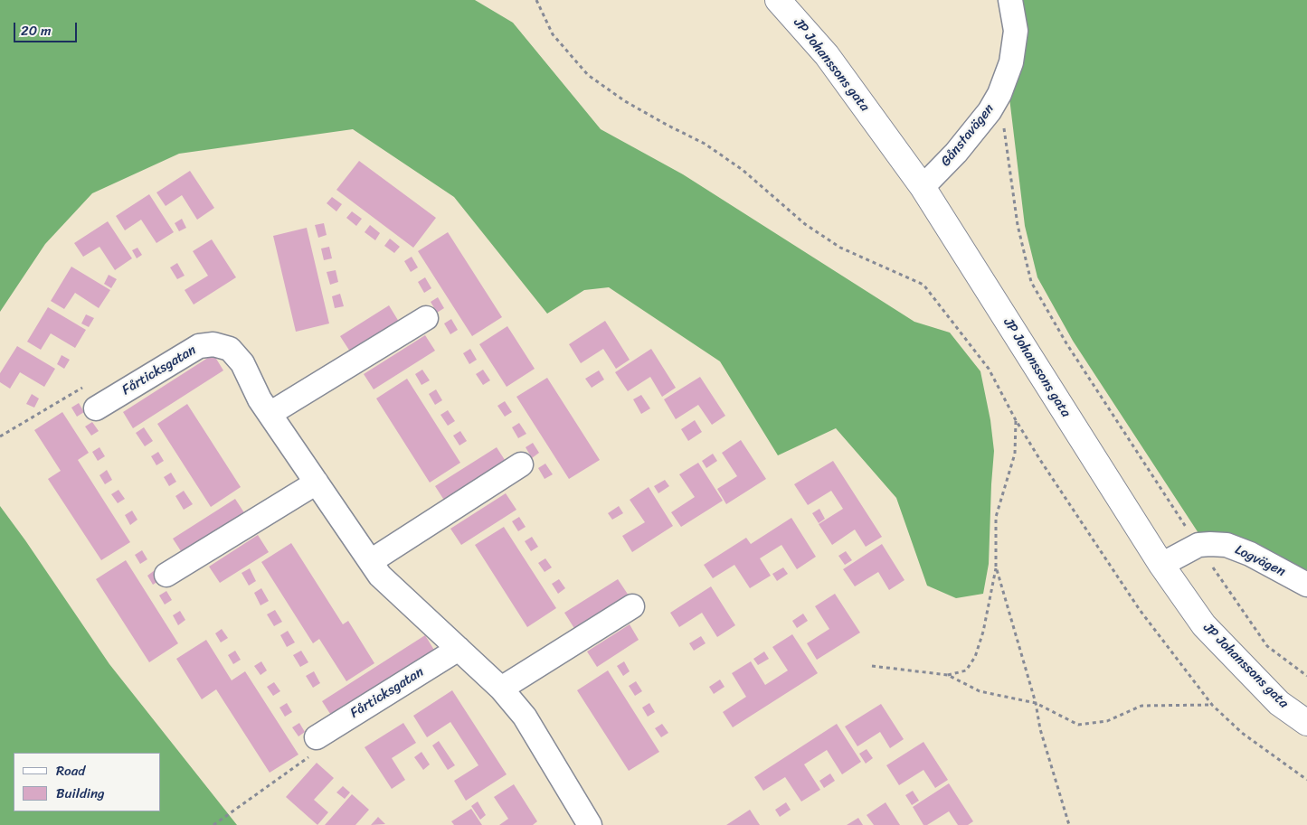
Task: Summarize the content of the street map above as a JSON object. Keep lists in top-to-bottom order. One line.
{"streets":{"street":["JP Johanssons gata","Gånstavägen","Fårticksgatan","Logvägen"]},"crossings":[["JP Johanssons gata","Gånstavägen"],["JP Johanssons gata","Logvägen"]],"legend":["Road","Building"],"scale_bar":"20 m"}
